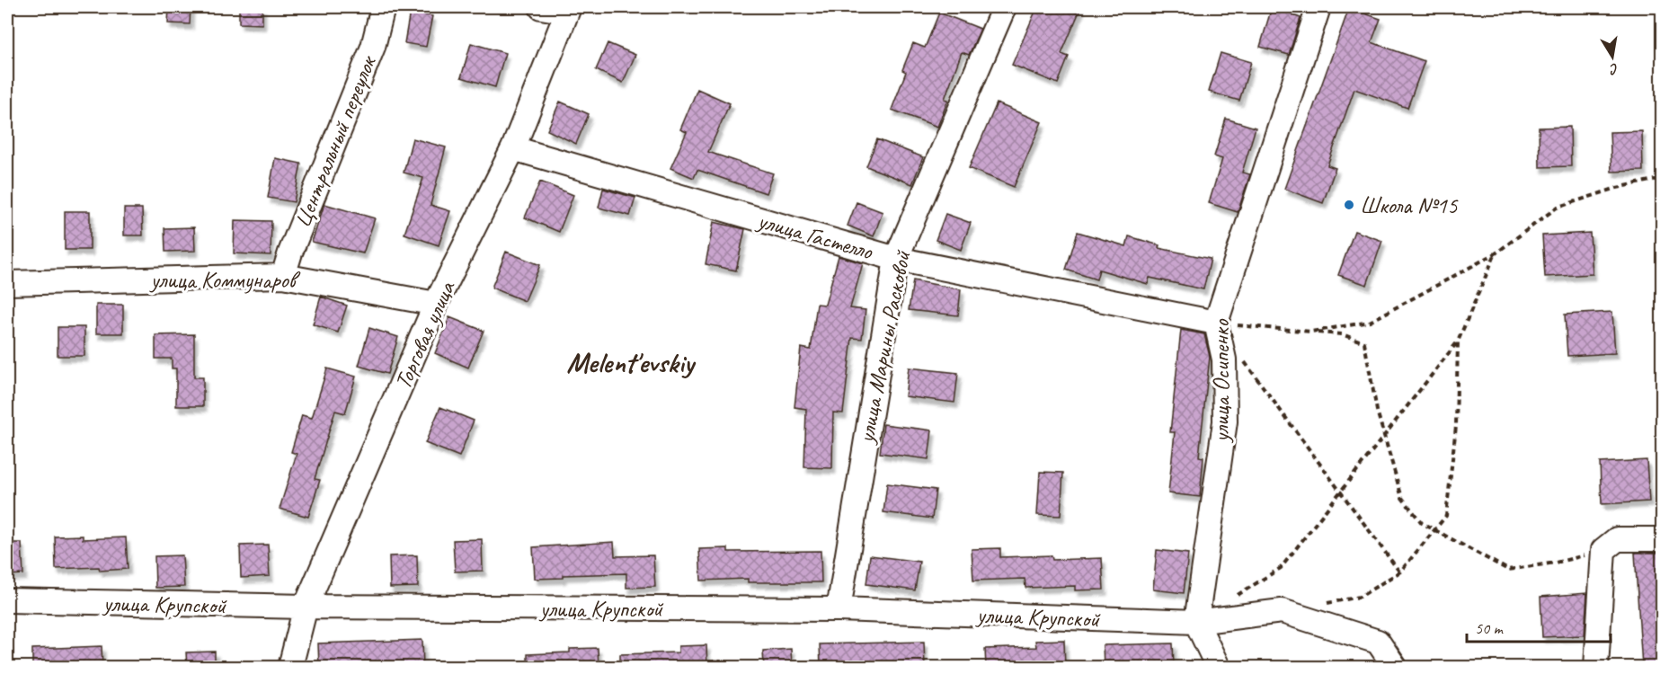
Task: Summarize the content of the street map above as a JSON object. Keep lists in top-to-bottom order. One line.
{"streets":{"street":["Центральный переулок","улица Гастелло","улица Коммунаров","Торговая улица","улица Марины Расковой","улица Осипенко","улица Крупской"]},"crossings":[["Центральный переулок","улица Коммунаров"],["улица Гастелло","Торговая улица"],["улица Гастелло","улица Марины Расковой"],["улица Гастелло","улица Осипенко"],["улица Коммунаров","Торговая улица"],["Торговая улица","улица Крупской"],["улица Марины Расковой","улица Крупской"],["улица Осипенко","улица Крупской"]],"districts":["Melent'evskiy"],"places":["Школа №15"],"scale_bar":"50 m","north":"bottom"}
